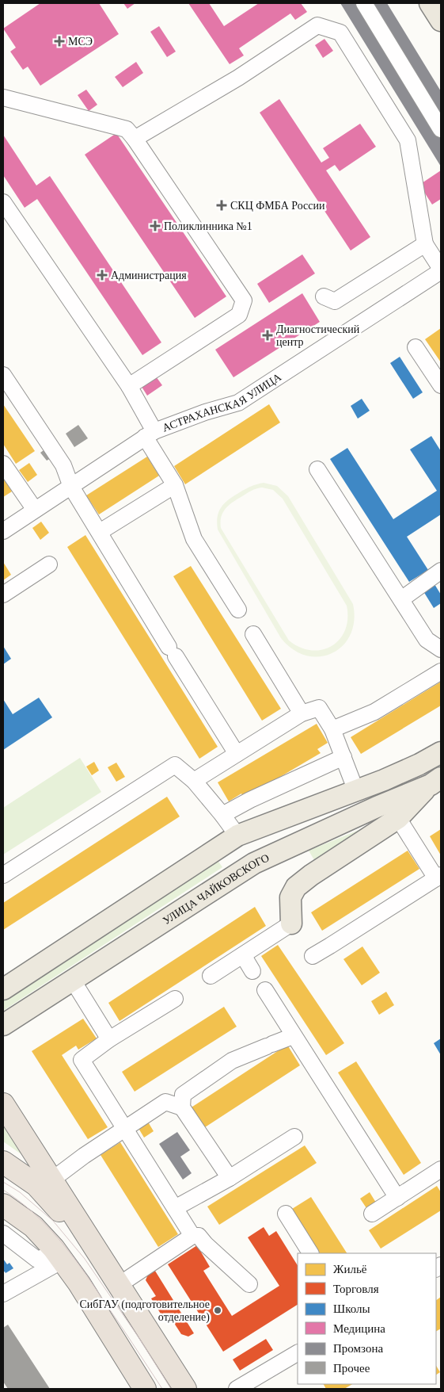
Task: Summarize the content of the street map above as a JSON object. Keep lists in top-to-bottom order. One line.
{"streets":{"main road":["УЛИЦА ЧАЙКОВСКОГО"],"street":["АСТРАХАНСКАЯ УЛИЦА"]},"places":{"health":["МСЭ","СКЦ ФМБА России","Поликлинника №1","Администрация","Диагностический центр"],"other":["СибГАУ (подготовительное отделение)"]},"legend":["Жильё","Торговля","Школы","Медицина","Промзона","Прочее"]}
